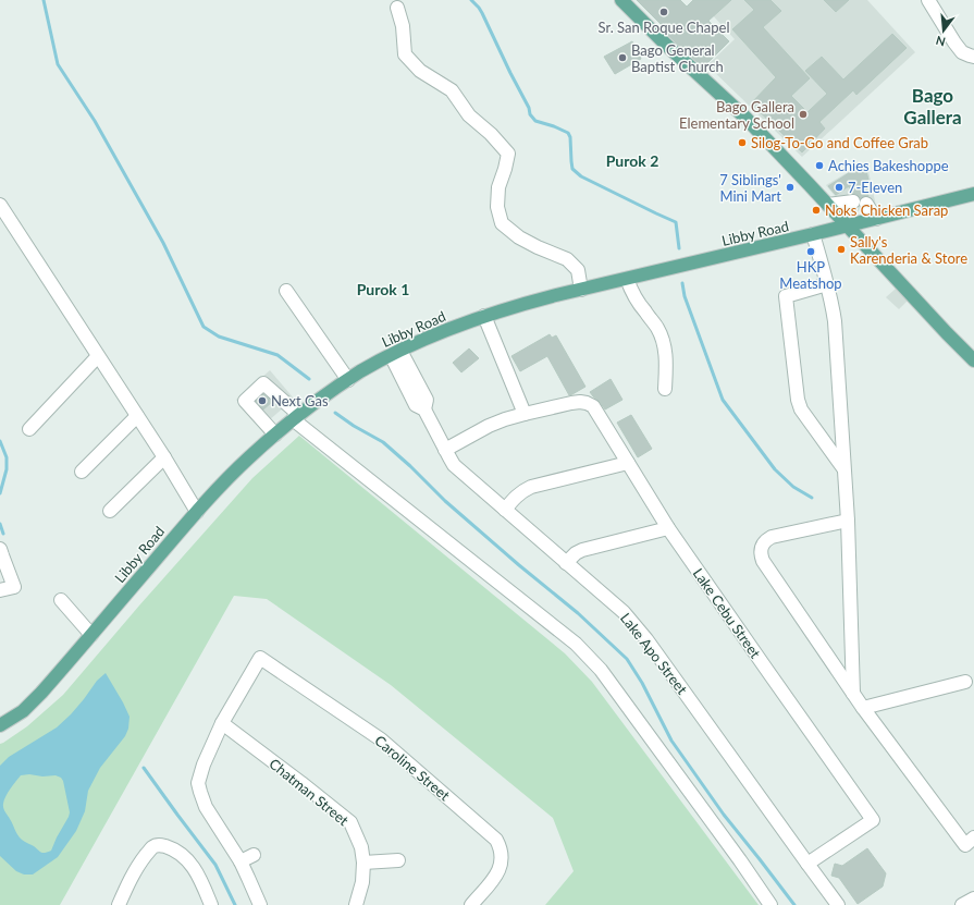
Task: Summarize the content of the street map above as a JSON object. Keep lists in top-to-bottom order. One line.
{"streets":{"main road":["Libby Road"],"street":["Lake Cebu Street","Lake Apo Street","Caroline Street","Chatman Street"]},"crossings":[["Libby Road","Lake Apo Street"],["Lake Cebu Street","Lake Apo Street"],["Caroline Street","Chatman Street"]],"districts":["Bago Gallera","Purok 2","Purok 1"],"places":["Sr. San Roque Chapel","Bago General Baptist Church","Bago Gallera Elementary School","Silog-To-Go and Coffee Grab","Achies Bakeshoppe","7 Siblings' Mini Mart","7-Eleven","Noks Chicken Sarap","Sally's Karenderia & Store","HKP Meatshop","Next Gas"],"north":"bottom"}
